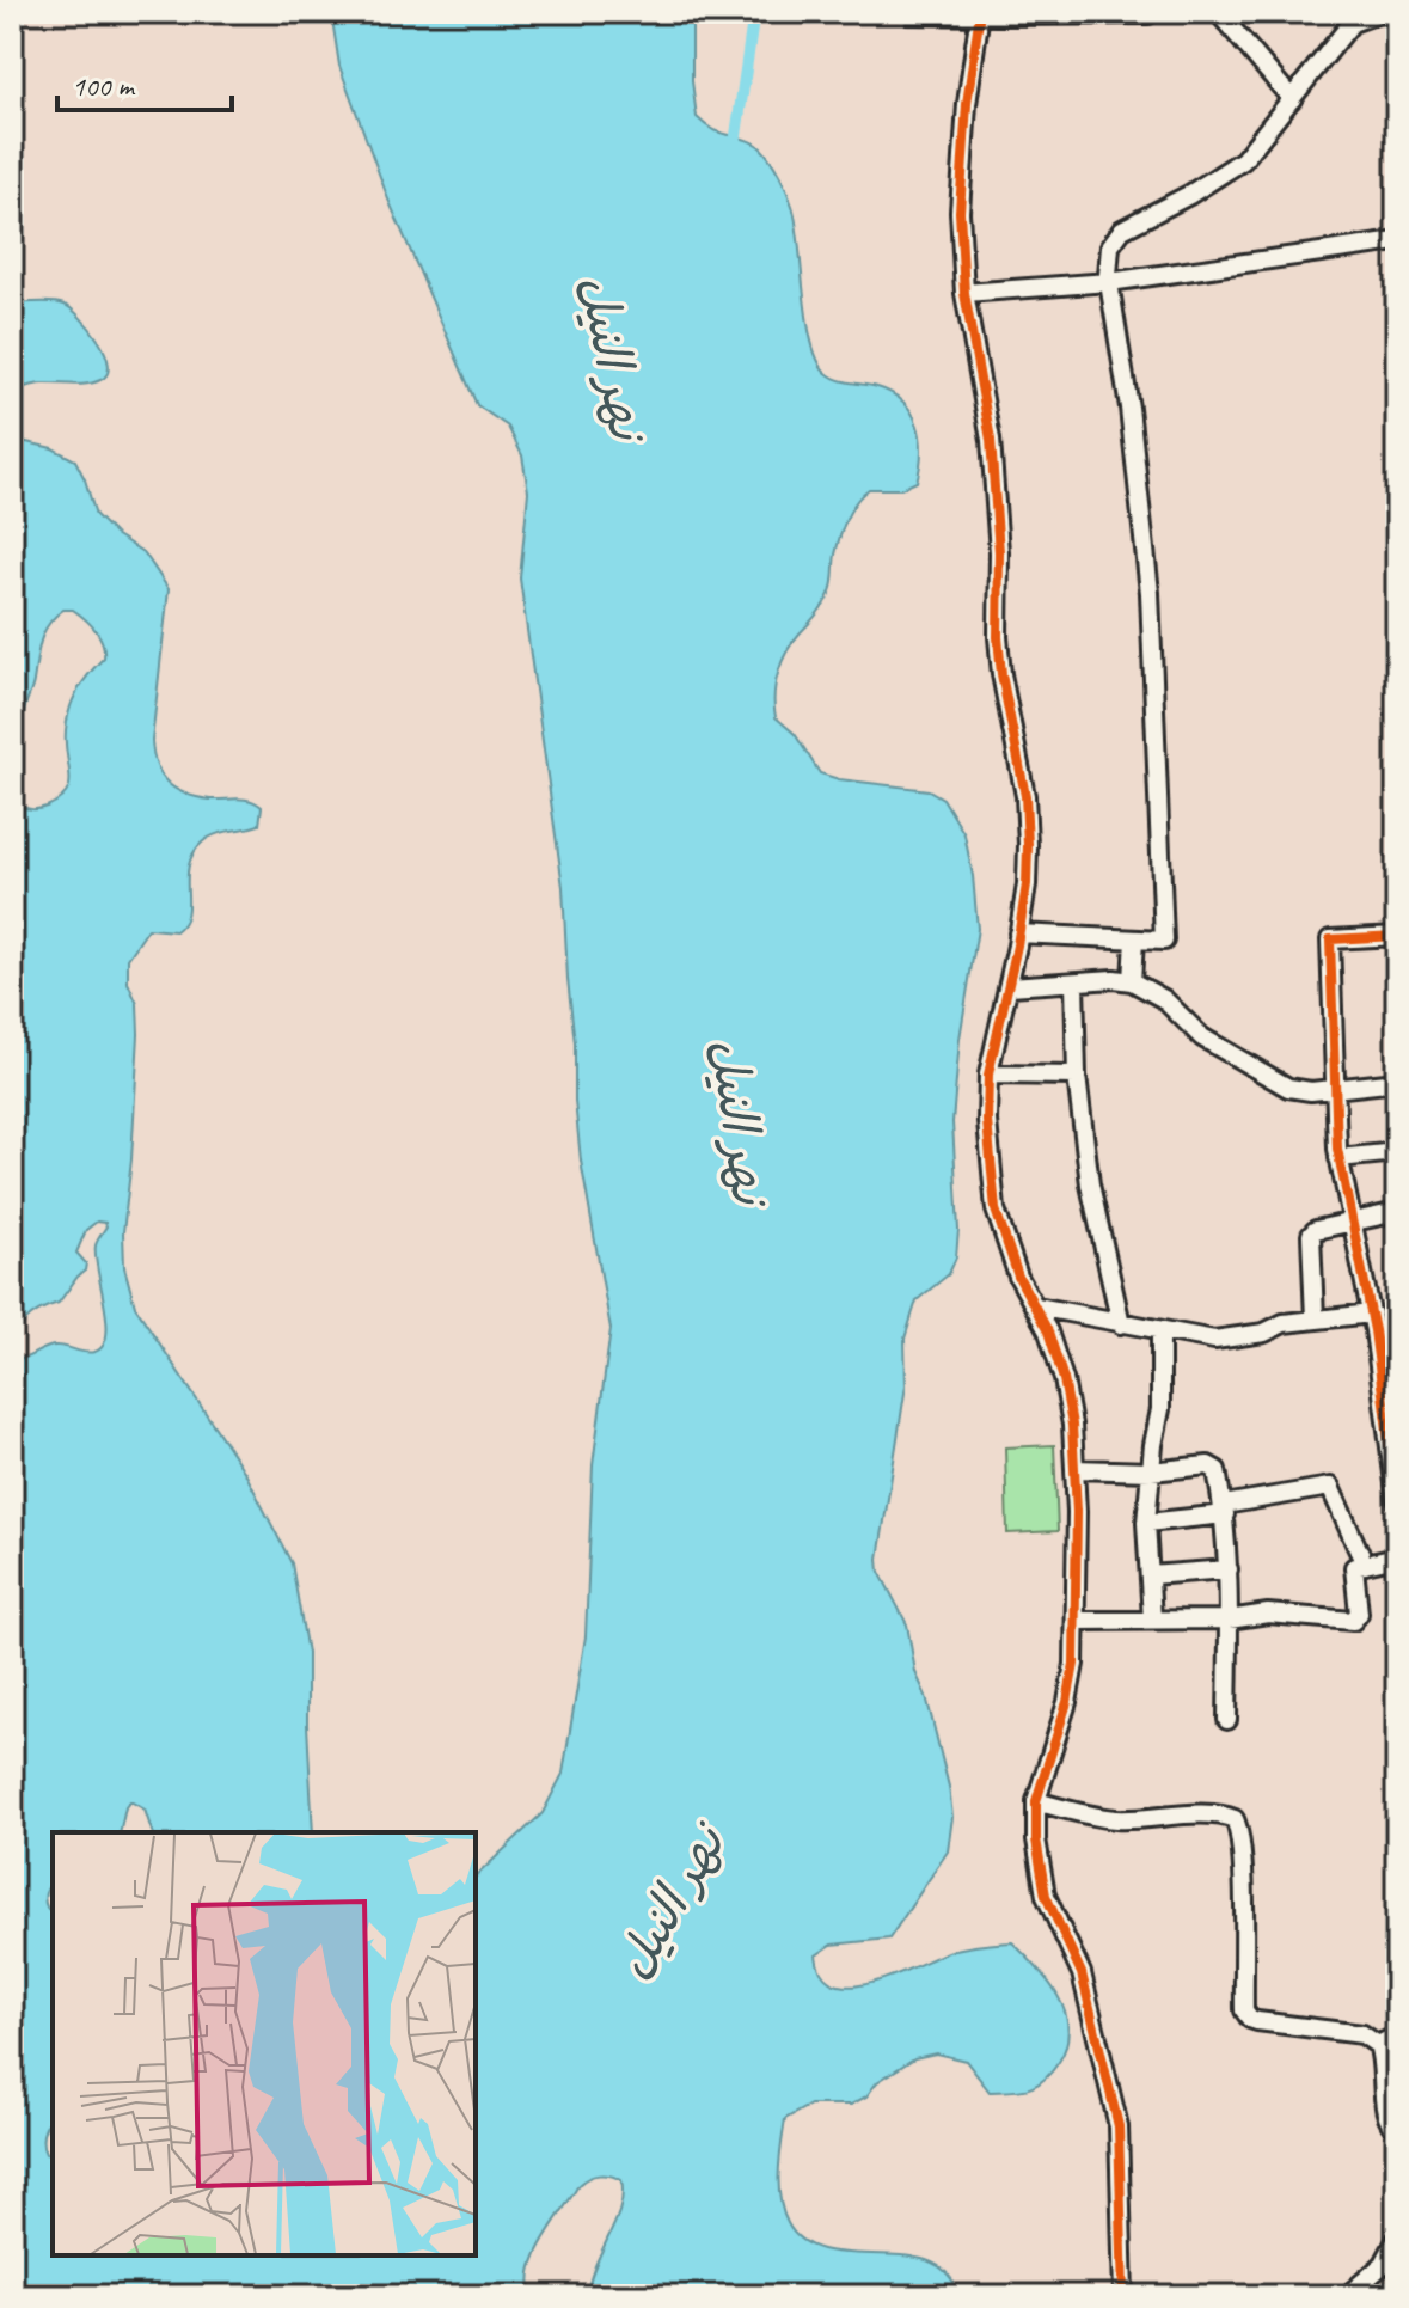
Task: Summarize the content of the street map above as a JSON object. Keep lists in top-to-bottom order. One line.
{"water":["نهر النيل"],"scale_bar":"100 m"}
